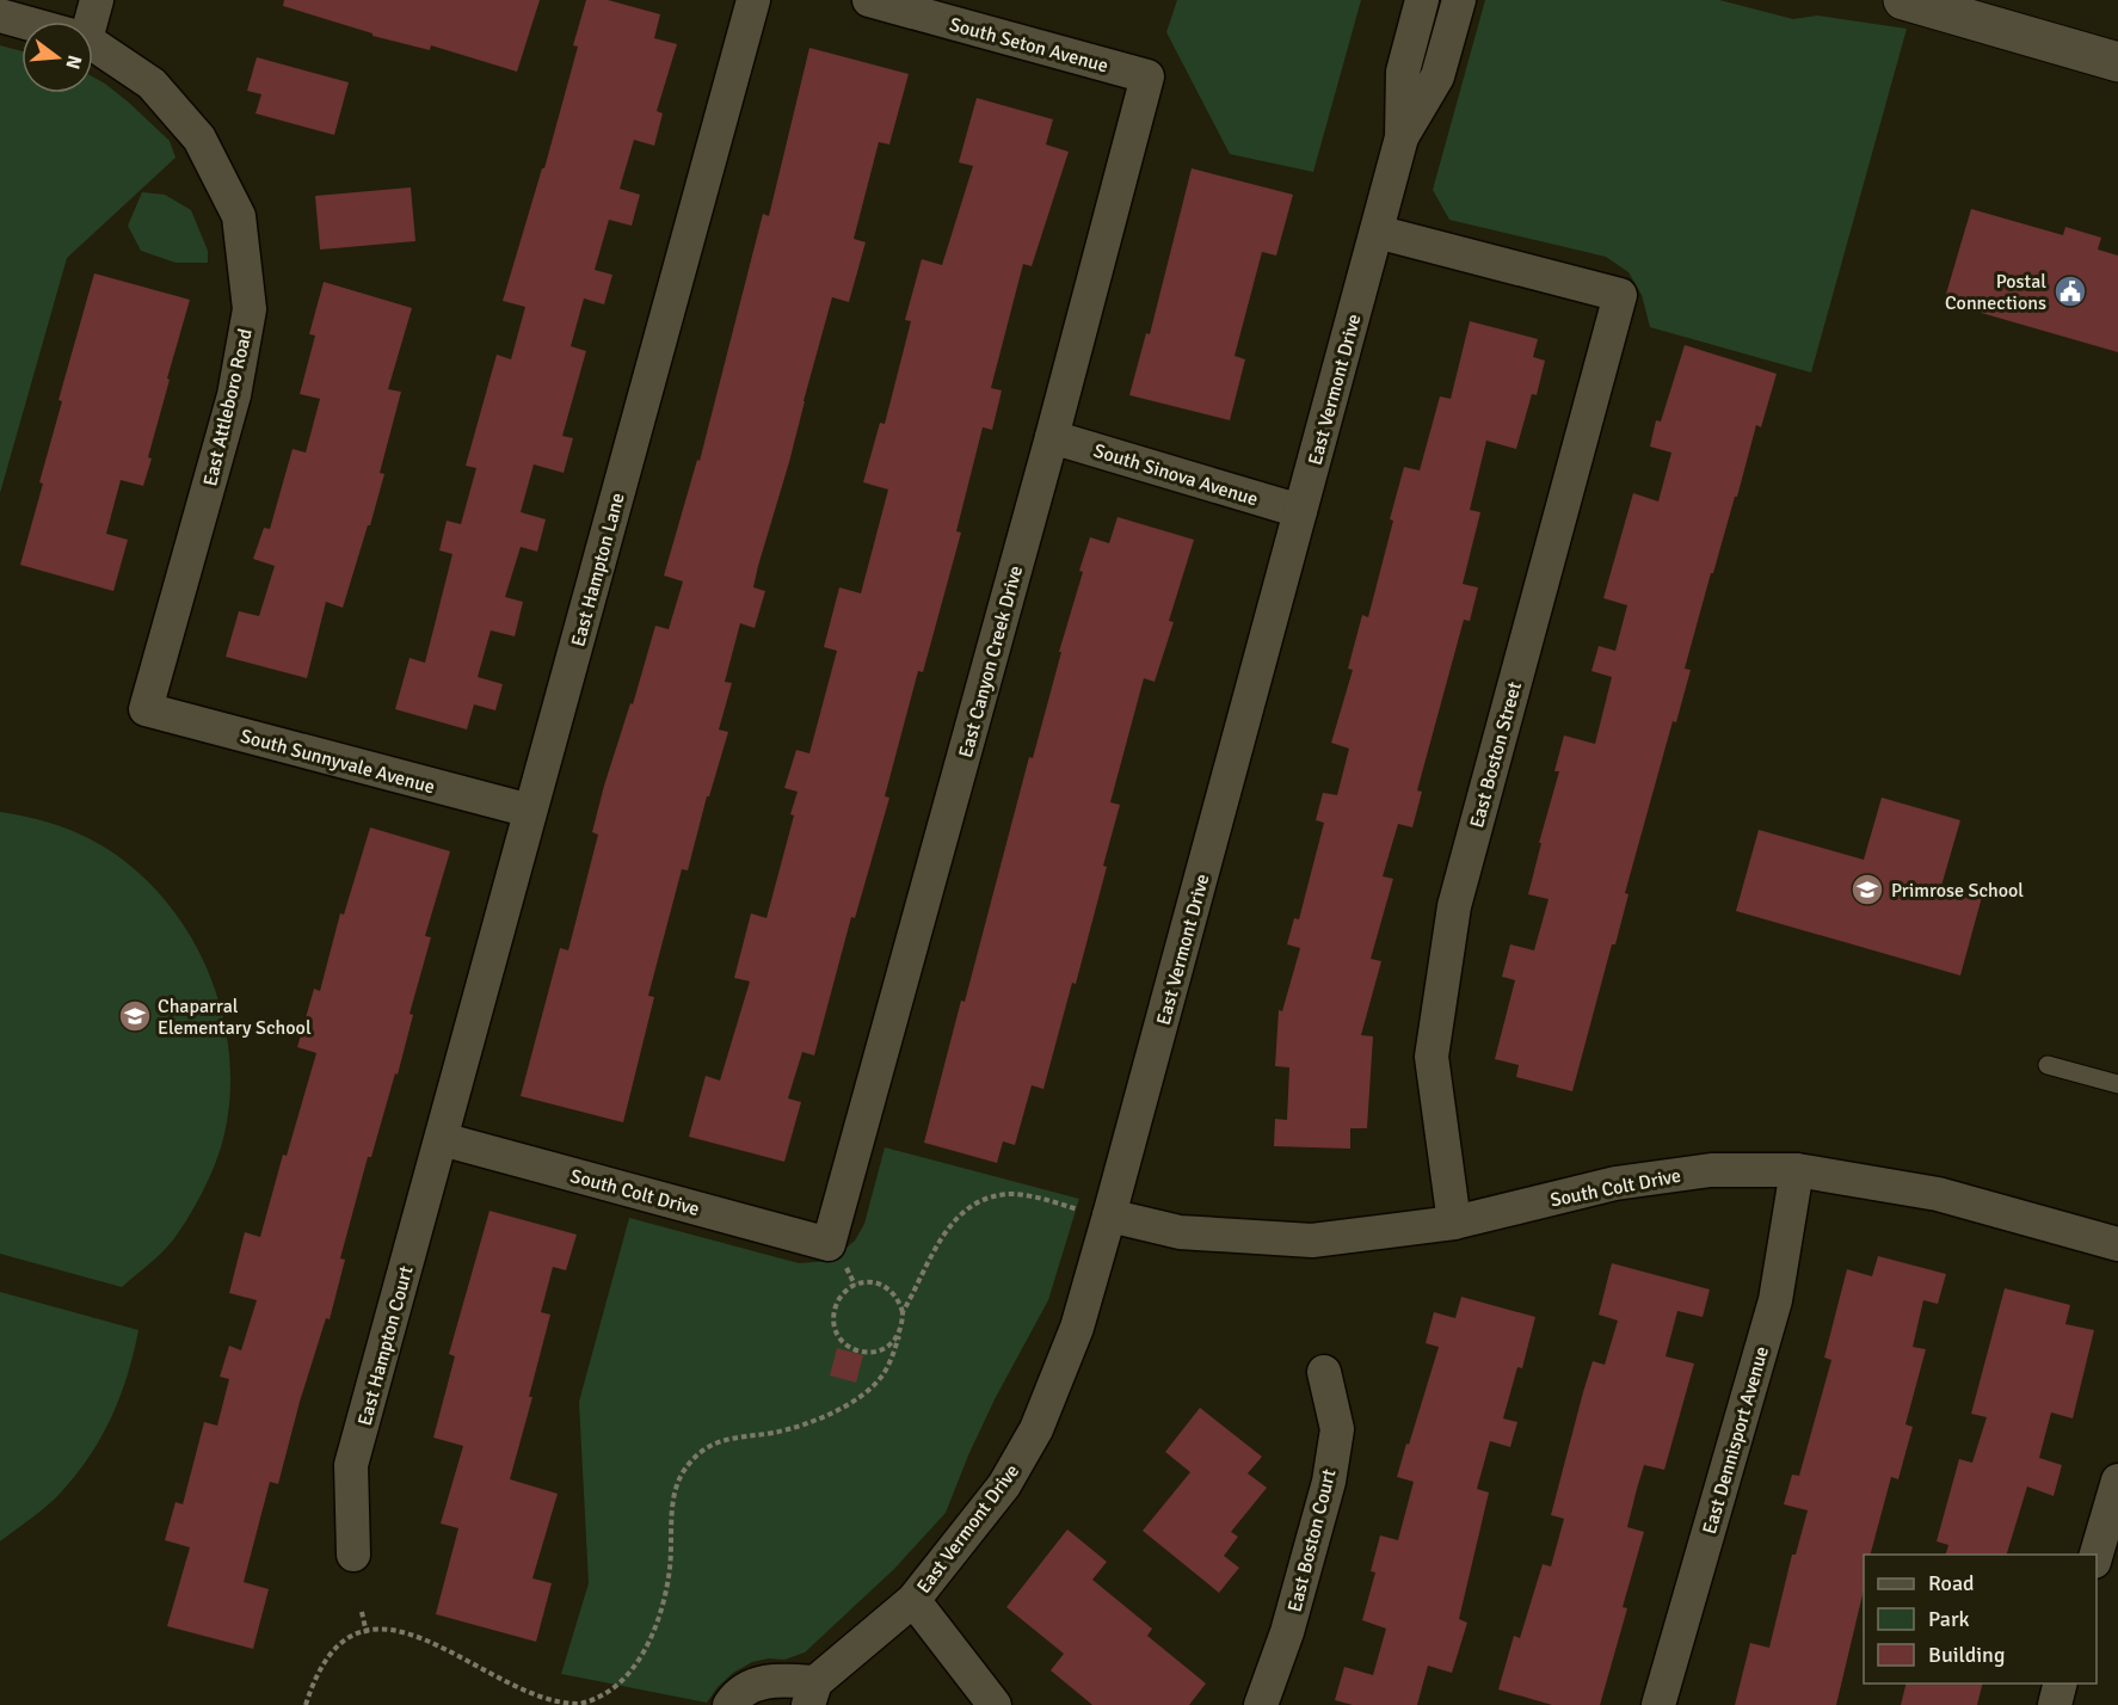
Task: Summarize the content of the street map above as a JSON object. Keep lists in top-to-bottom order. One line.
{"streets":{"street":["South Seton Avenue","East Vermont Drive","East Attleboro Road","South Sinova Avenue","East Hampton Lane","East Canyon Creek Drive","East Boston Street","South Sunnyvale Avenue","South Colt Drive","East Hampton Court","East Dennisport Avenue","East Boston Court"]},"crossings":[["South Seton Avenue","East Canyon Creek Drive"],["East Vermont Drive","South Sinova Avenue"],["East Vermont Drive","East Boston Street"],["East Vermont Drive","South Colt Drive"],["East Attleboro Road","South Sunnyvale Avenue"],["South Sinova Avenue","East Canyon Creek Drive"],["East Hampton Lane","South Sunnyvale Avenue"],["East Hampton Lane","South Colt Drive"],["East Hampton Lane","East Hampton Court"],["East Canyon Creek Drive","South Colt Drive"],["East Boston Street","South Colt Drive"],["South Colt Drive","East Hampton Court"],["South Colt Drive","East Dennisport Avenue"]],"places":{"public building":["Postal Connections"],"school or university":["Primrose School","Chaparral Elementary School"]},"legend":["Road","Park","Building"],"north":"right"}
